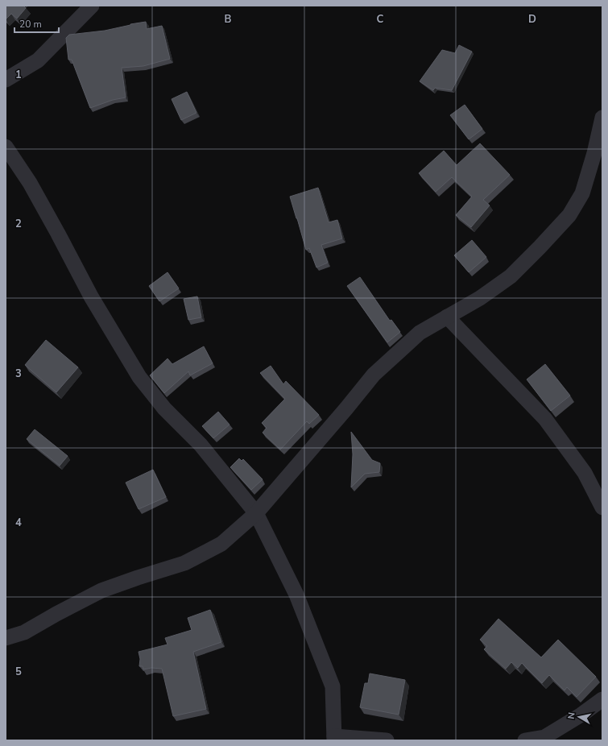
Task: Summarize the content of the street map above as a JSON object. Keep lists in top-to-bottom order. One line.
{"scale_bar":"20 m","north":"left","grid":{"columns":["B","C","D"],"rows":["1","2","3","4","5"]}}
